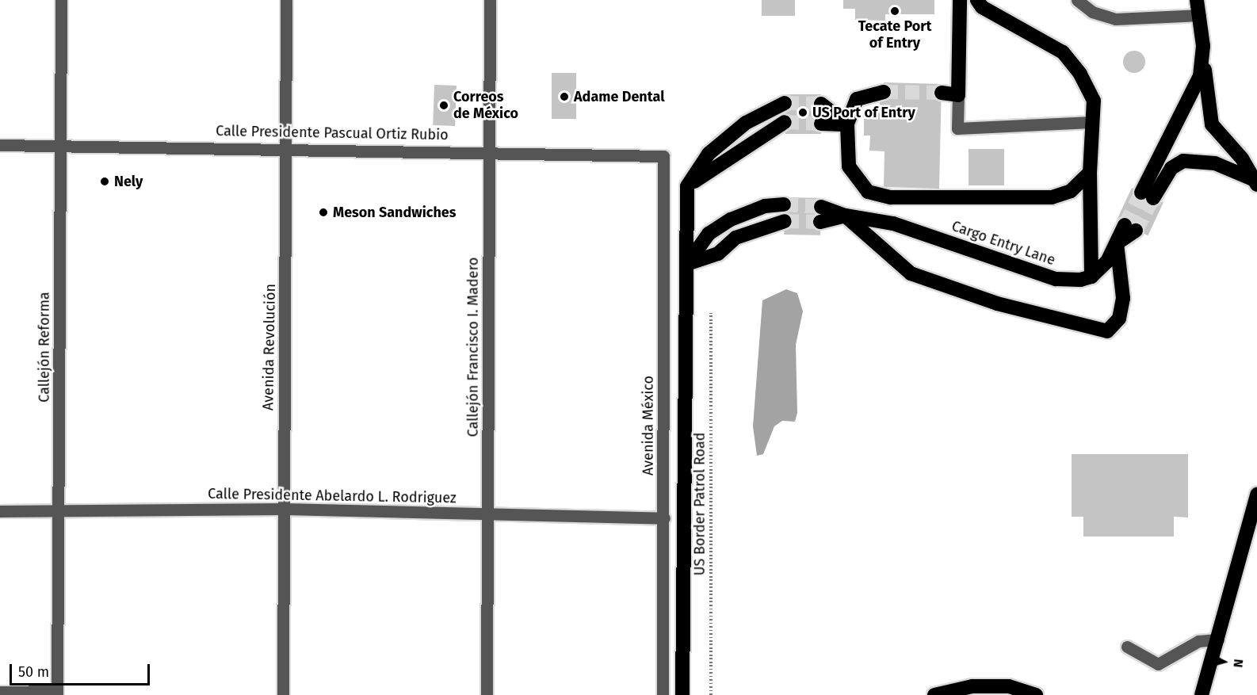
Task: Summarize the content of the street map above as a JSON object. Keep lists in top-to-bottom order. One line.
{"streets":{"highway":["Cargo Entry Lane"],"street":["Calle Presidente Pascual Ortiz Rubio","Callejón Reforma","Avenida Revolución","Callejón Francisco I. Madero","Avenida México","Calle Presidente Abelardo L. Rodriguez"],"path":["US Border Patrol Road"]},"crossings":[["Calle Presidente Pascual Ortiz Rubio","Callejón Reforma"],["Calle Presidente Pascual Ortiz Rubio","Avenida Revolución"],["Calle Presidente Pascual Ortiz Rubio","Callejón Francisco I. Madero"],["Calle Presidente Pascual Ortiz Rubio","Avenida México"],["Callejón Reforma","Calle Presidente Abelardo L. Rodriguez"],["Avenida Revolución","Calle Presidente Abelardo L. Rodriguez"],["Callejón Francisco I. Madero","Calle Presidente Abelardo L. Rodriguez"],["Avenida México","Calle Presidente Abelardo L. Rodriguez"]],"places":["Tecate Port of Entry","Adame Dental","Correos de México","US Port of Entry","Nely","Meson Sandwiches"],"scale_bar":"50 m","north":"right"}
